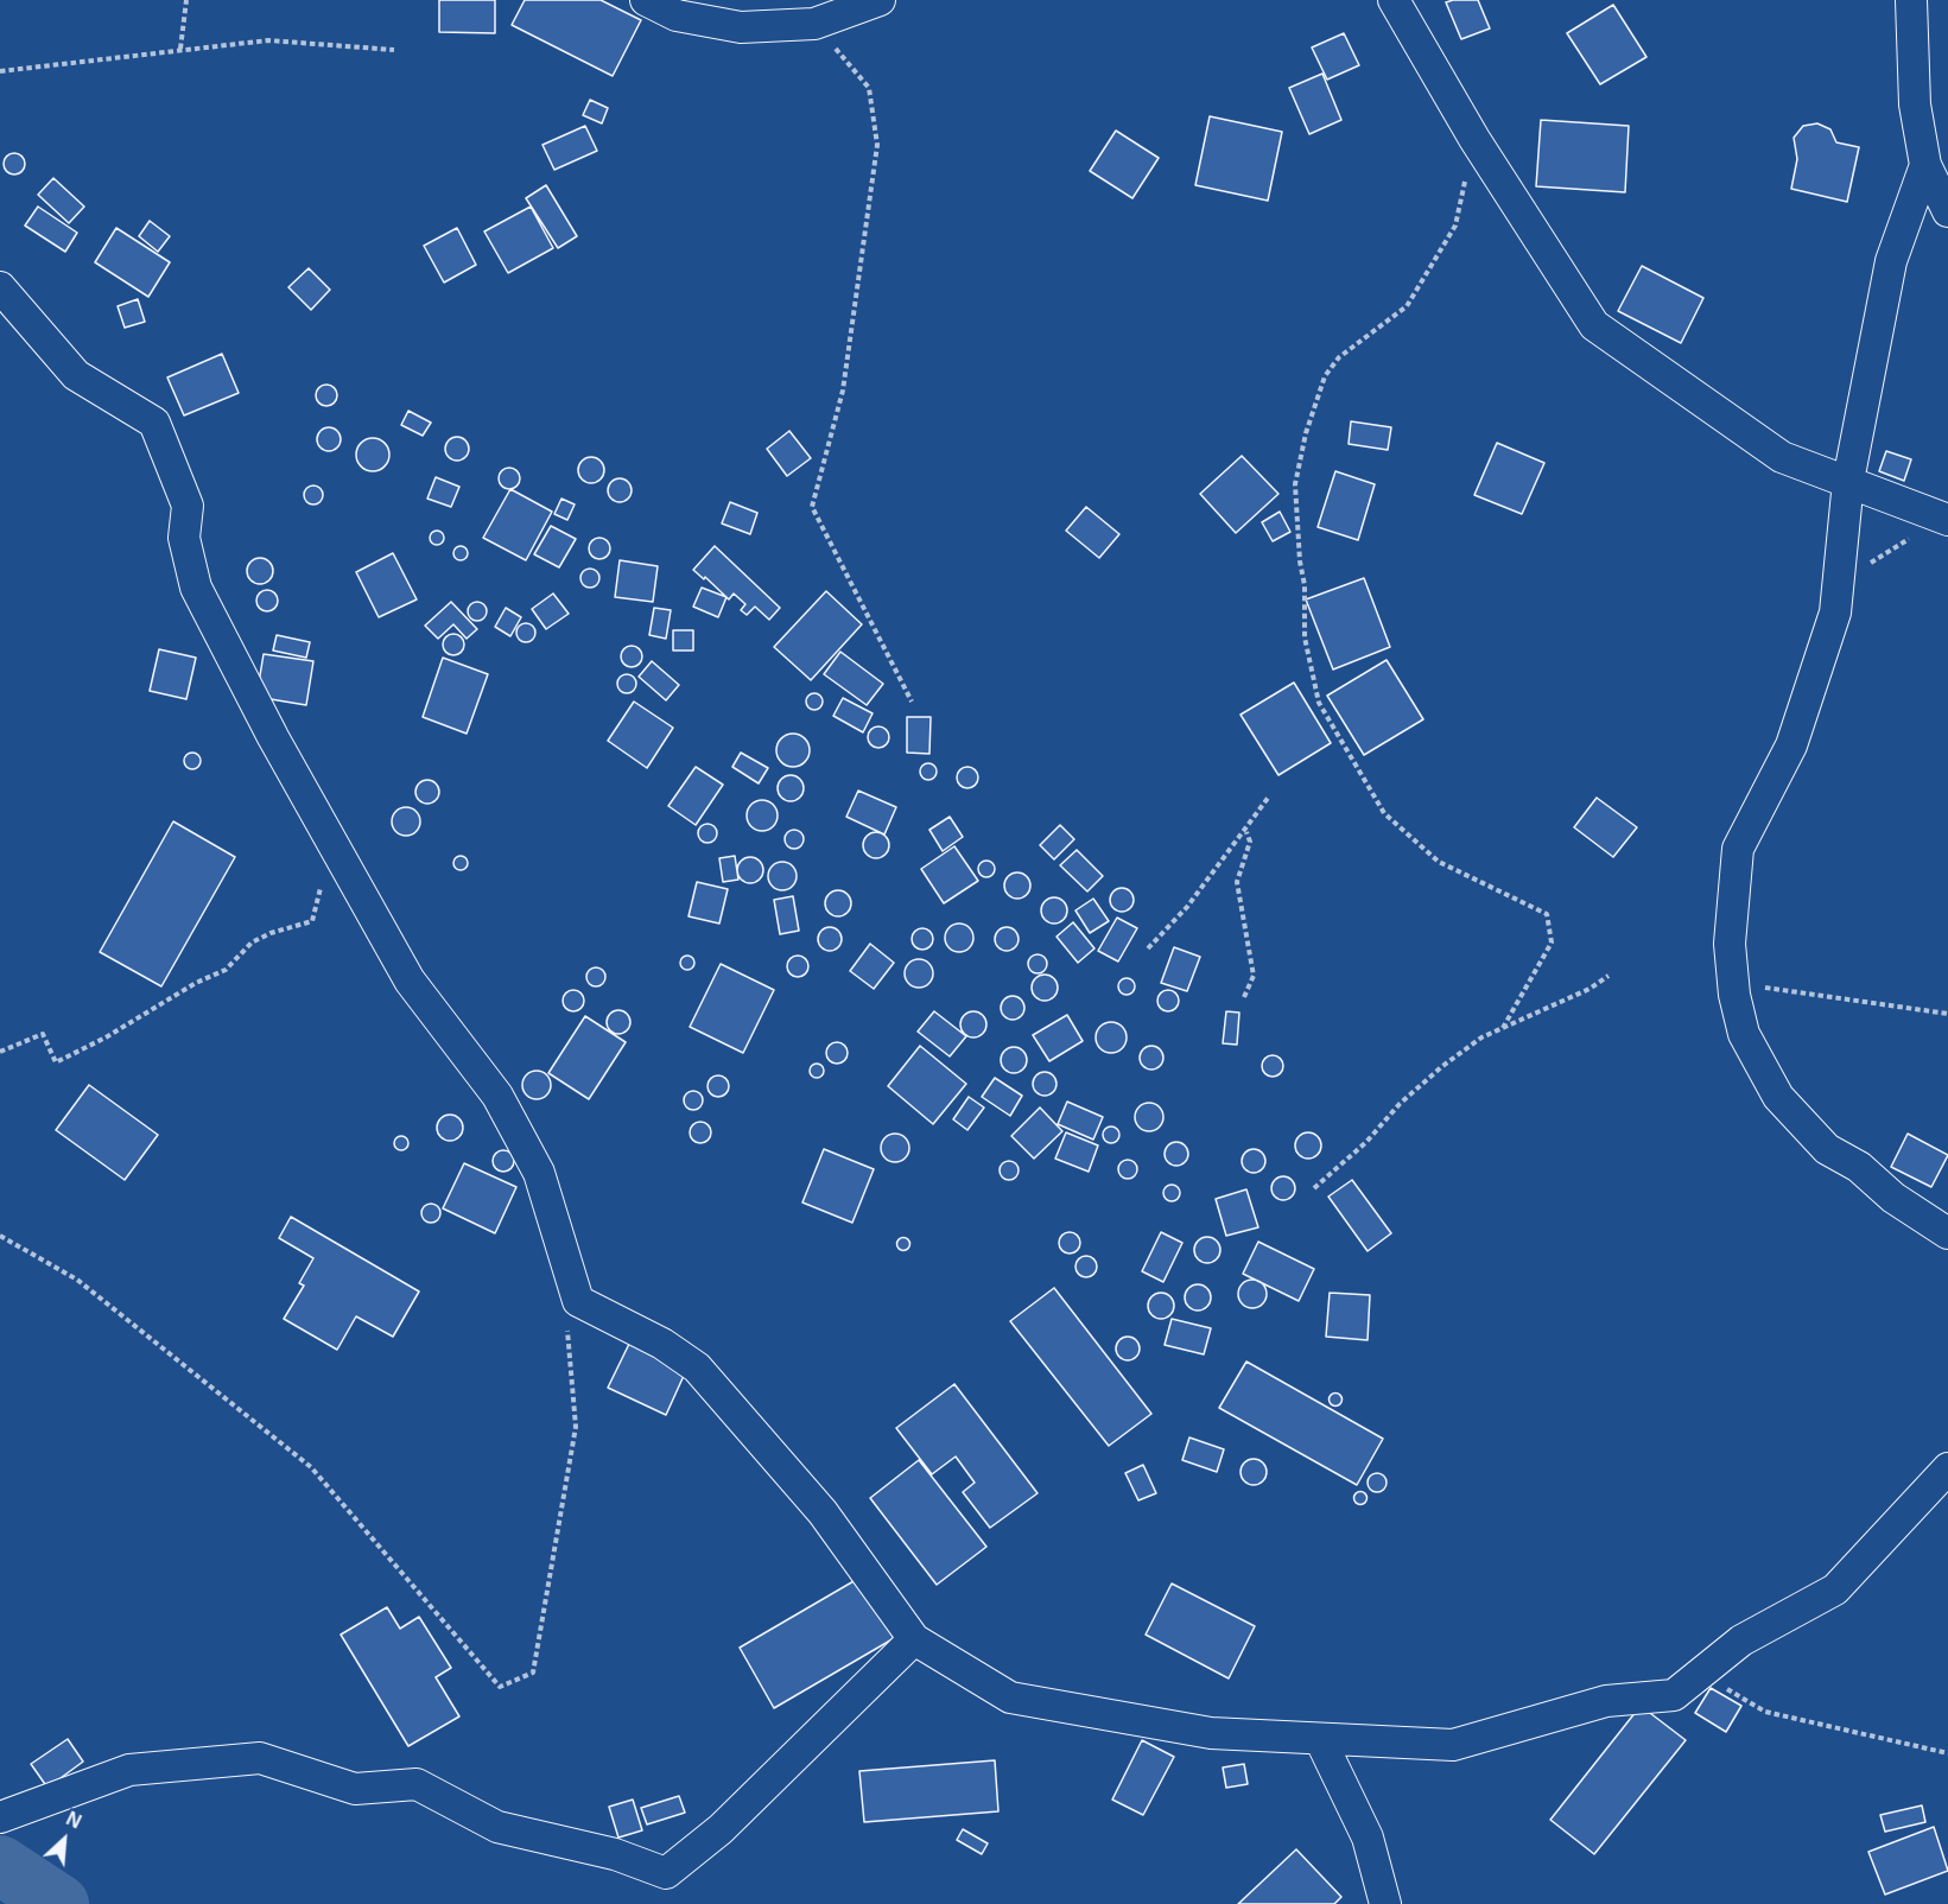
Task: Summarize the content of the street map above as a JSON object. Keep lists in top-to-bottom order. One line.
{"north":"top right"}
